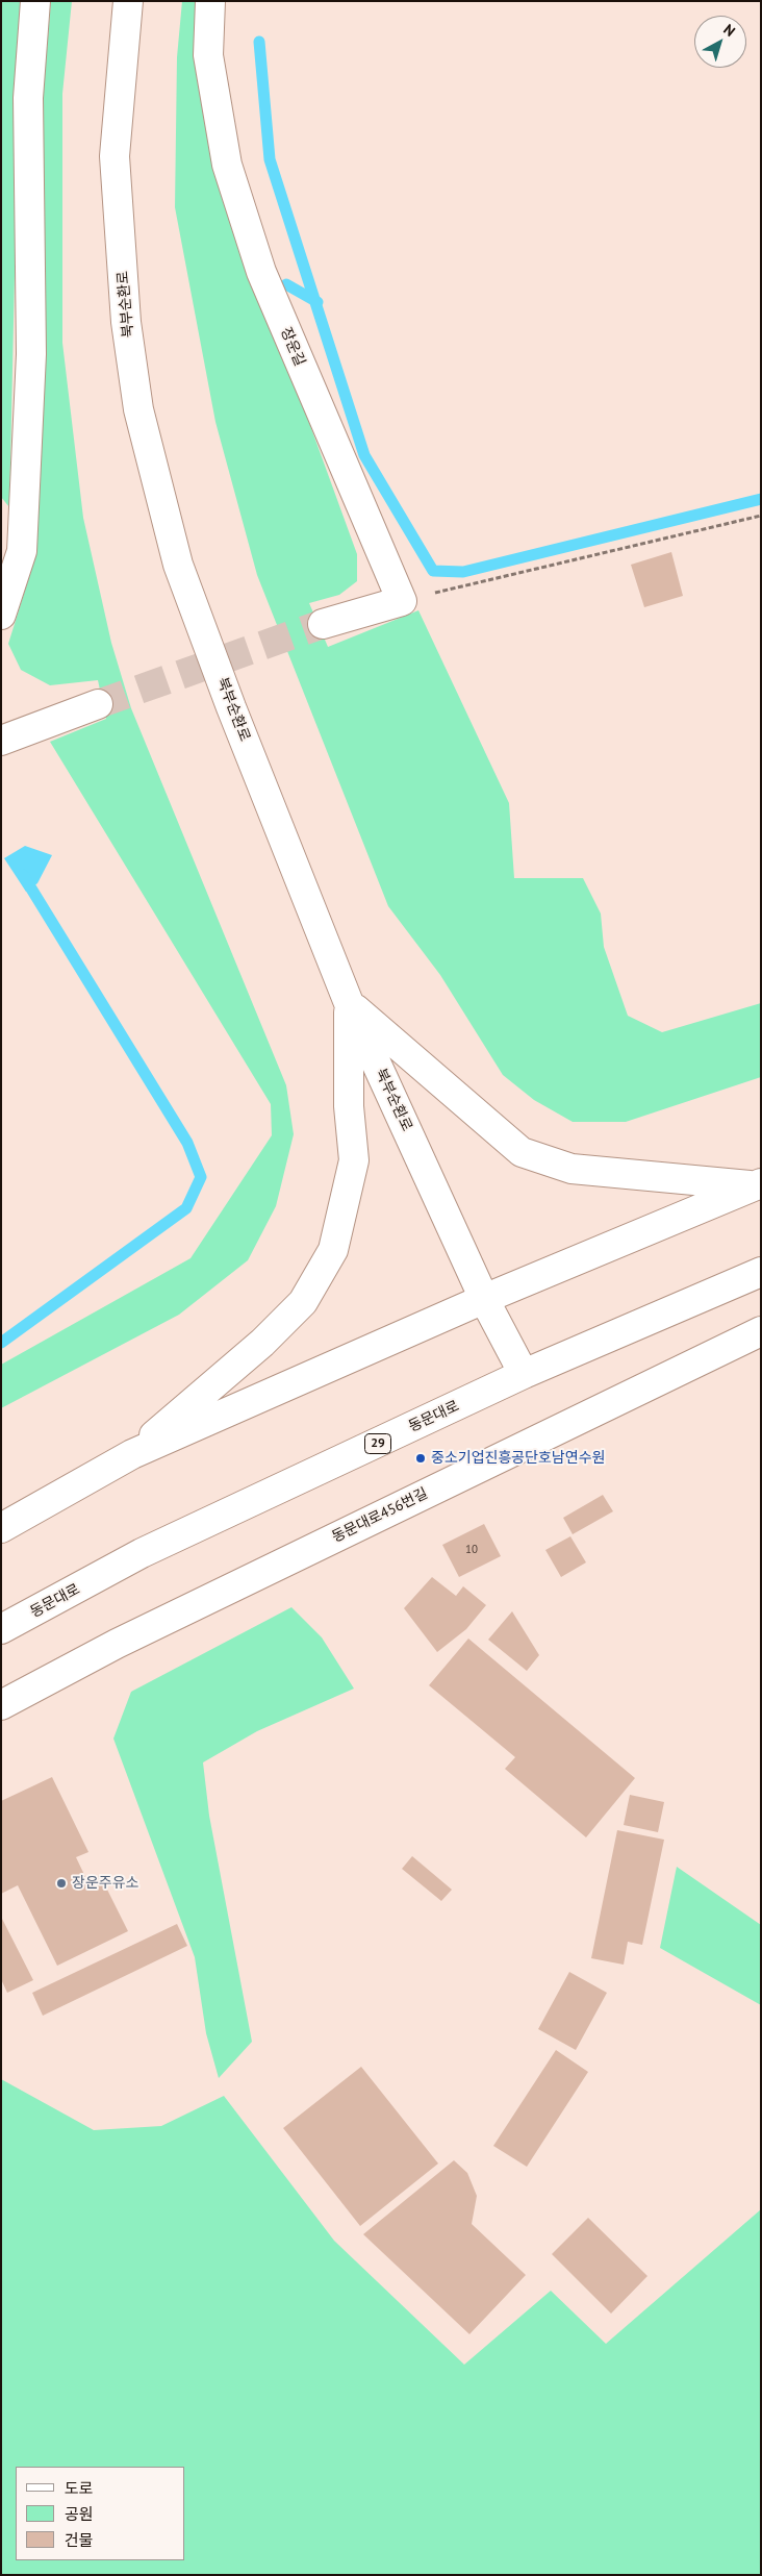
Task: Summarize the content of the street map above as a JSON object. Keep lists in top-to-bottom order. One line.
{"streets":{"main road":["북부순환로","장운길","동문대로","29","동문대로456번길"]},"crossings":[["북부순환로","동문대로"]],"places":["중소기업진흥공단호남연수원","장운주유소"],"house_numbers":["10"],"legend":["도로","공원","건물"],"north":"top right"}
